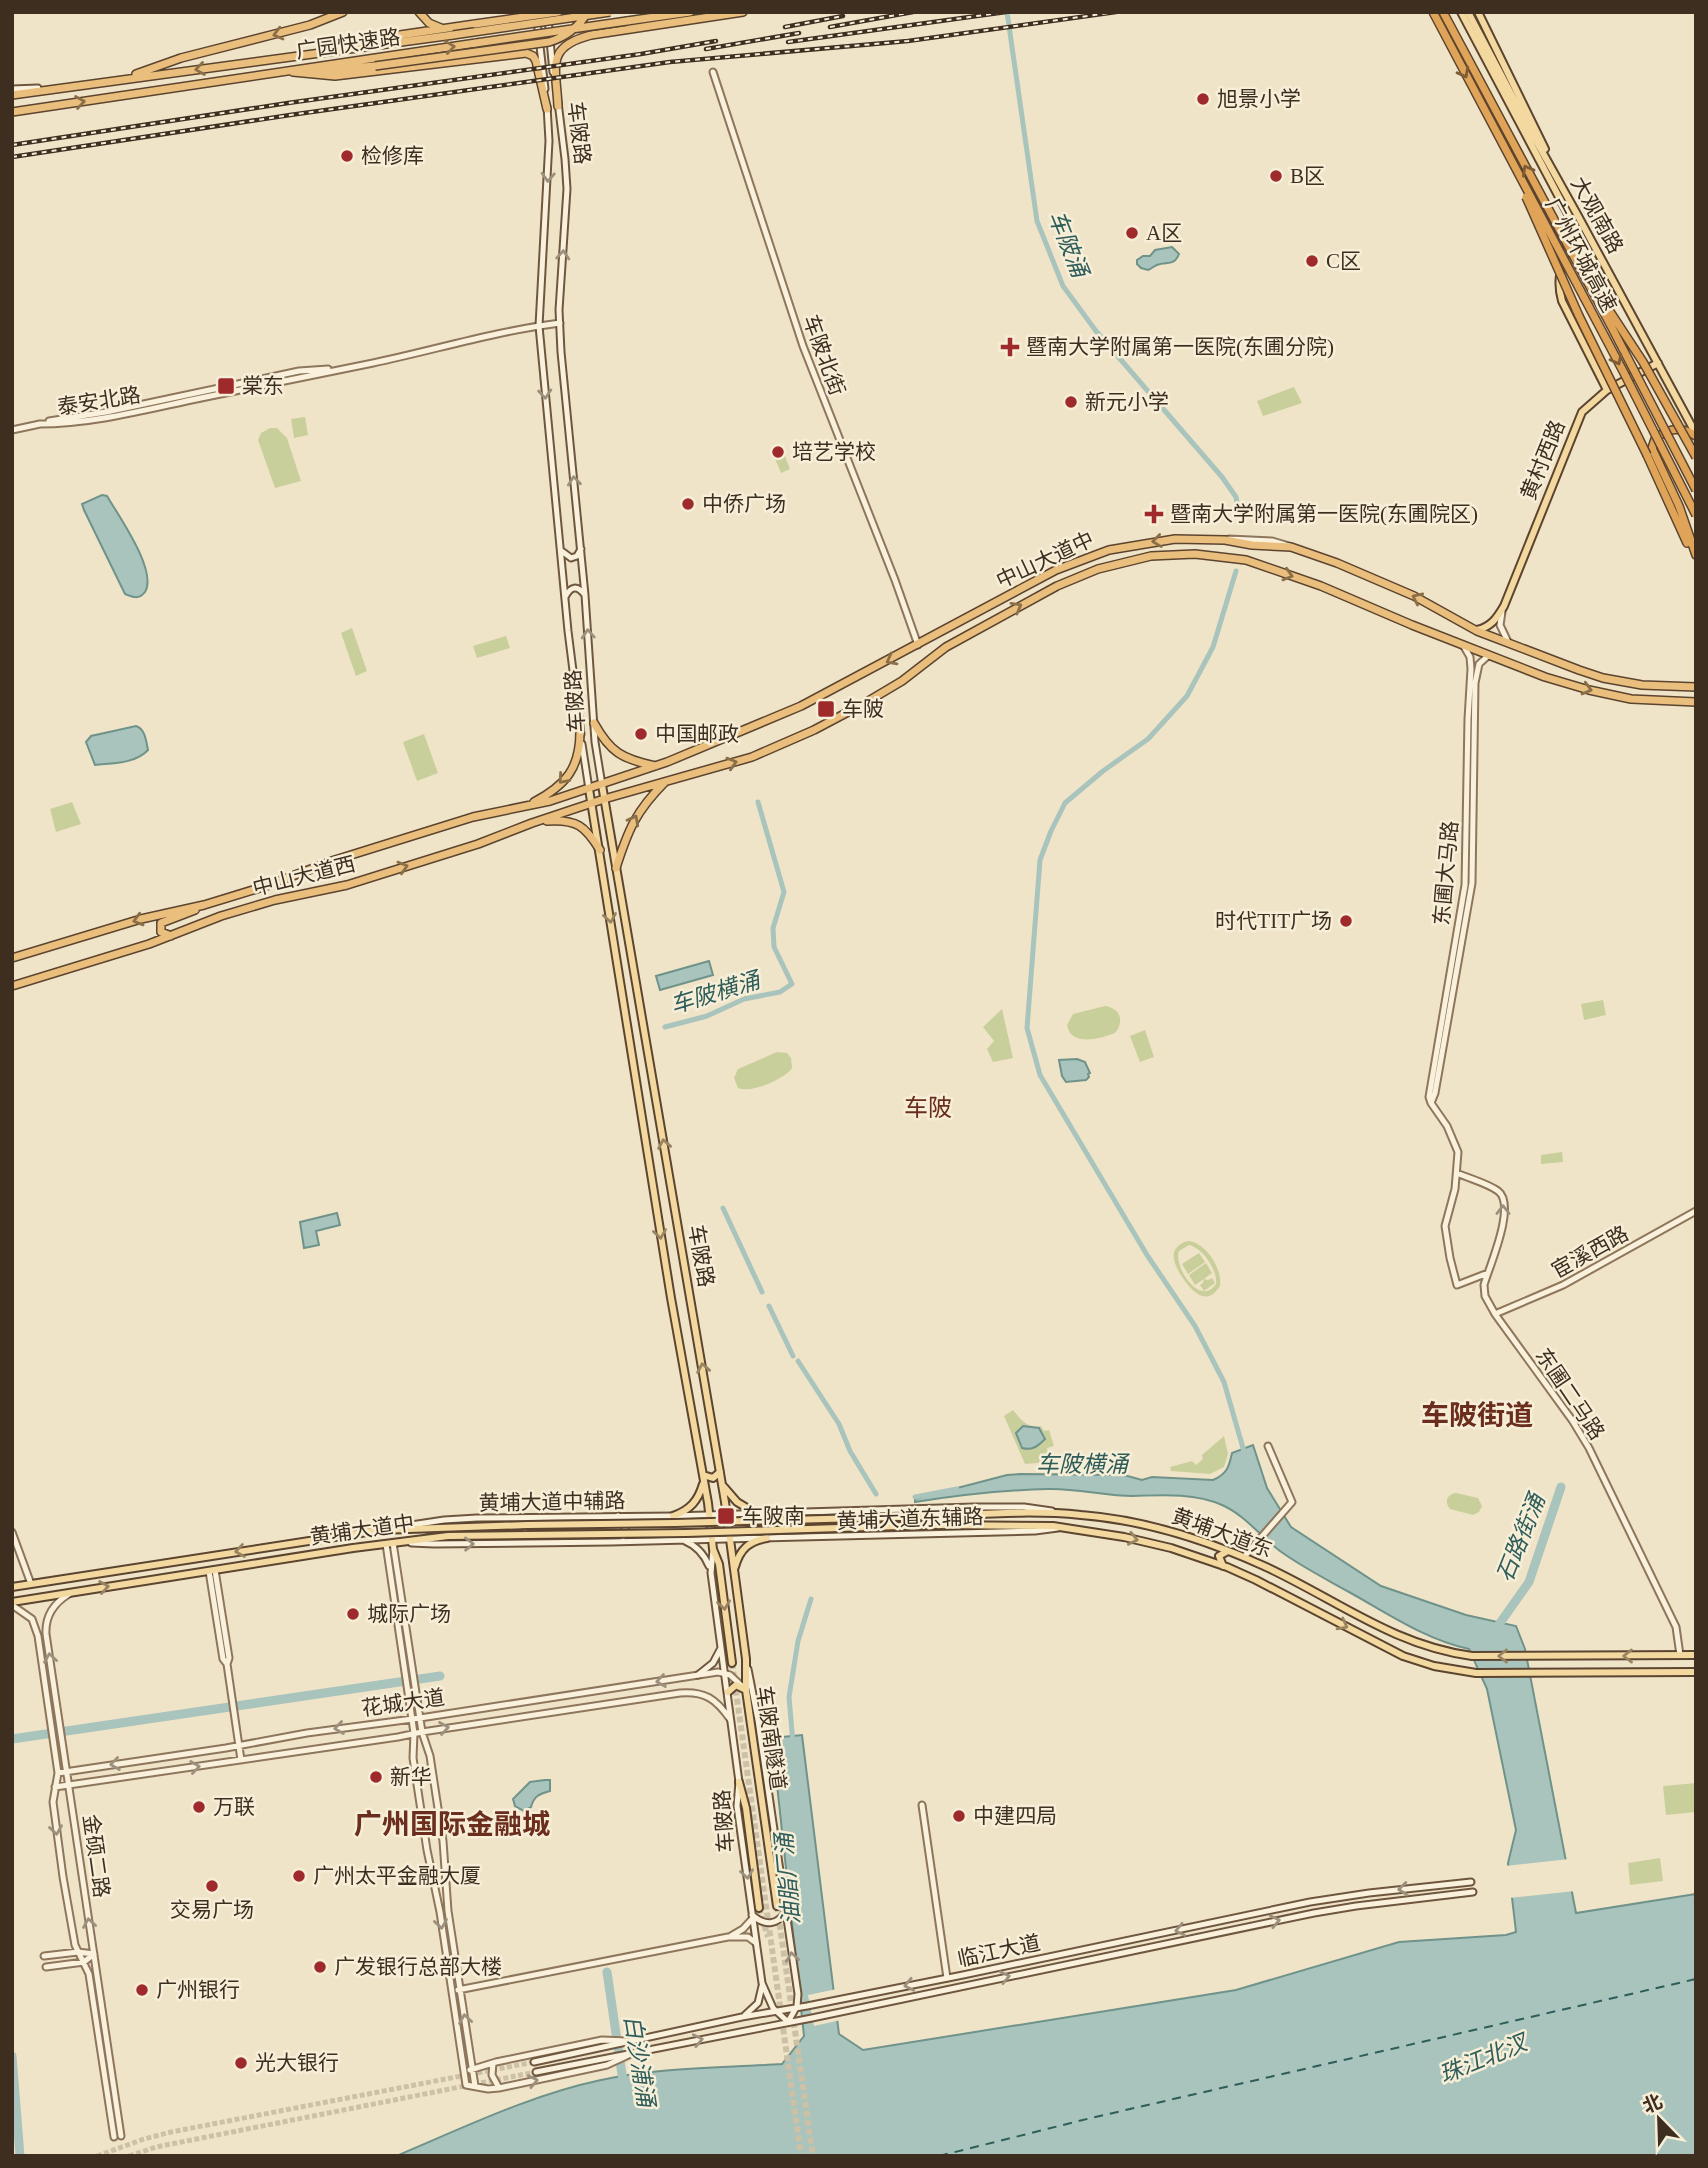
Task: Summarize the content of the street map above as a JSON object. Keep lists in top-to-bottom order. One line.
{"streets":{"highway":["广园快速路","广州环城高速","中山大道中","中山大道西"],"main road":["车陂路","大观南路","黄村西路","黄埔大道中","黄埔大道东","车陂南隧道"],"street":["车陂北街","泰安北路","东圃大马路","宦溪西路","东圃二马路","黄埔大道中辅路","黄埔大道东辅路","花城大道","金硕二路","临江大道"]},"crossings":[["车陂路","泰安北路"],["车陂路","中山大道中"],["车陂路","中山大道西"],["车陂路","黄埔大道中辅路"],["车陂路","黄埔大道东辅路"],["车陂路","花城大道"],["车陂路","车陂南隧道"],["车陂路","临江大道"],["大观南路","黄村西路"],["车陂北街","中山大道中"],["中山大道中","东圃大马路"],["中山大道中","中山大道西"],["东圃大马路","东圃二马路"],["宦溪西路","东圃二马路"],["东圃二马路","黄埔大道东"],["黄埔大道中辅路","黄埔大道东辅路"],["黄埔大道中辅路","黄埔大道中"],["黄埔大道东辅路","黄埔大道东"],["黄埔大道中","黄埔大道东"],["黄埔大道中","金硕二路"],["花城大道","金硕二路"]],"districts":["车陂","车陂街道","广州国际金融城"],"water":["车陂涌","车陂横涌","石路街涌","油脂厂涌","珠江北汊","白沙浦涌"],"places":{"other":["旭景小学","检修库","B区","A区","C区","新元小学","培艺学校","中侨广场","中国邮政","时代TIT广场","城际广场","新华","万联","中建四局","广州太平金融大厦","交易广场","广发银行总部大楼","广州银行","光大银行"],"health":["暨南大学附属第一医院(东圃分院)","暨南大学附属第一医院(东圃院区)"],"transit":["棠东","车陂","车陂南"]},"north":"top left"}
